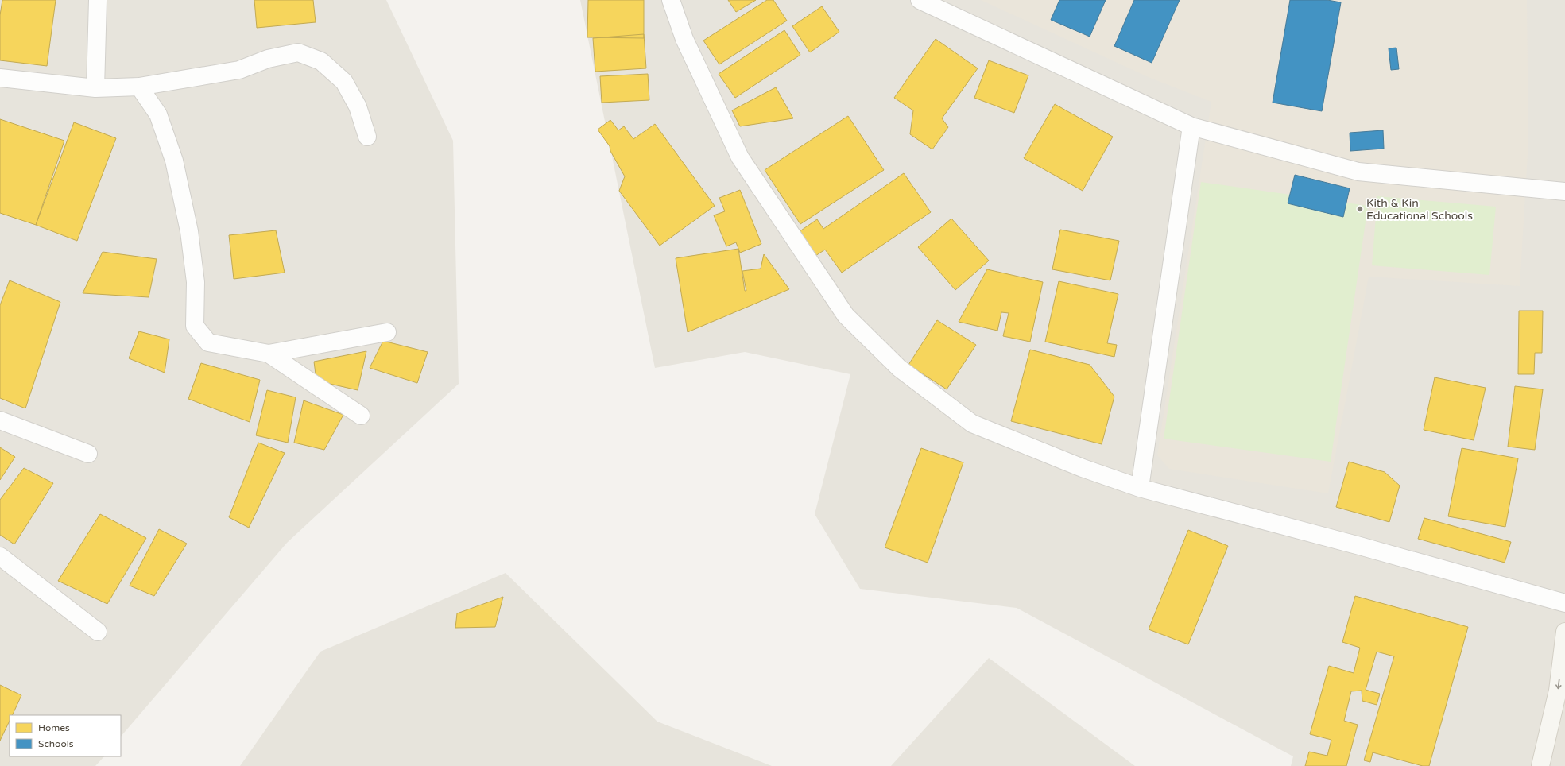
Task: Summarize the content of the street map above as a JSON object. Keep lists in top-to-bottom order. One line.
{"places":["Kith & Kin Educational Schools"],"legend":["Homes","Schools"]}
